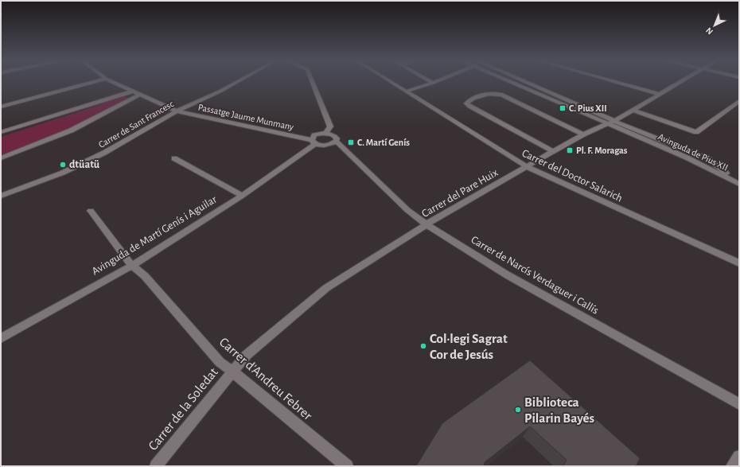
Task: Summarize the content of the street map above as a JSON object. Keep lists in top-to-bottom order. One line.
{"streets":{"street":["Passatge Jaume Munmany","Carrer de Sant Francesc","Avinguda de Pius XII","Carrer del Doctor Salarich","Carrer del Pare Huix","Avinguda de Martí Genís i Aguilar","Carrer de Narcís Verdaguer i Callís","Carrer d'Andreu Febrer","Carrer de la Soledat"]},"crossings":[["Passatge Jaume Munmany","Carrer de Sant Francesc"],["Passatge Jaume Munmany","Avinguda de Martí Genís i Aguilar"],["Passatge Jaume Munmany","Carrer de Narcís Verdaguer i Callís"],["Avinguda de Pius XII","Carrer del Pare Huix"],["Carrer del Doctor Salarich","Carrer del Pare Huix"],["Carrer del Pare Huix","Carrer de Narcís Verdaguer i Callís"],["Carrer del Pare Huix","Carrer d'Andreu Febrer"],["Carrer del Pare Huix","Carrer de la Soledat"],["Avinguda de Martí Genís i Aguilar","Carrer de Narcís Verdaguer i Callís"],["Avinguda de Martí Genís i Aguilar","Carrer d'Andreu Febrer"],["Carrer d'Andreu Febrer","Carrer de la Soledat"]],"places":{"transit":["C. Pius XII","C. Martí Genís","Pl. F. Moragas"],"other":["dtüatü","Col·legi Sagrat Cor de Jesús","Biblioteca Pilarin Bayés"]},"north":"bottom left"}
